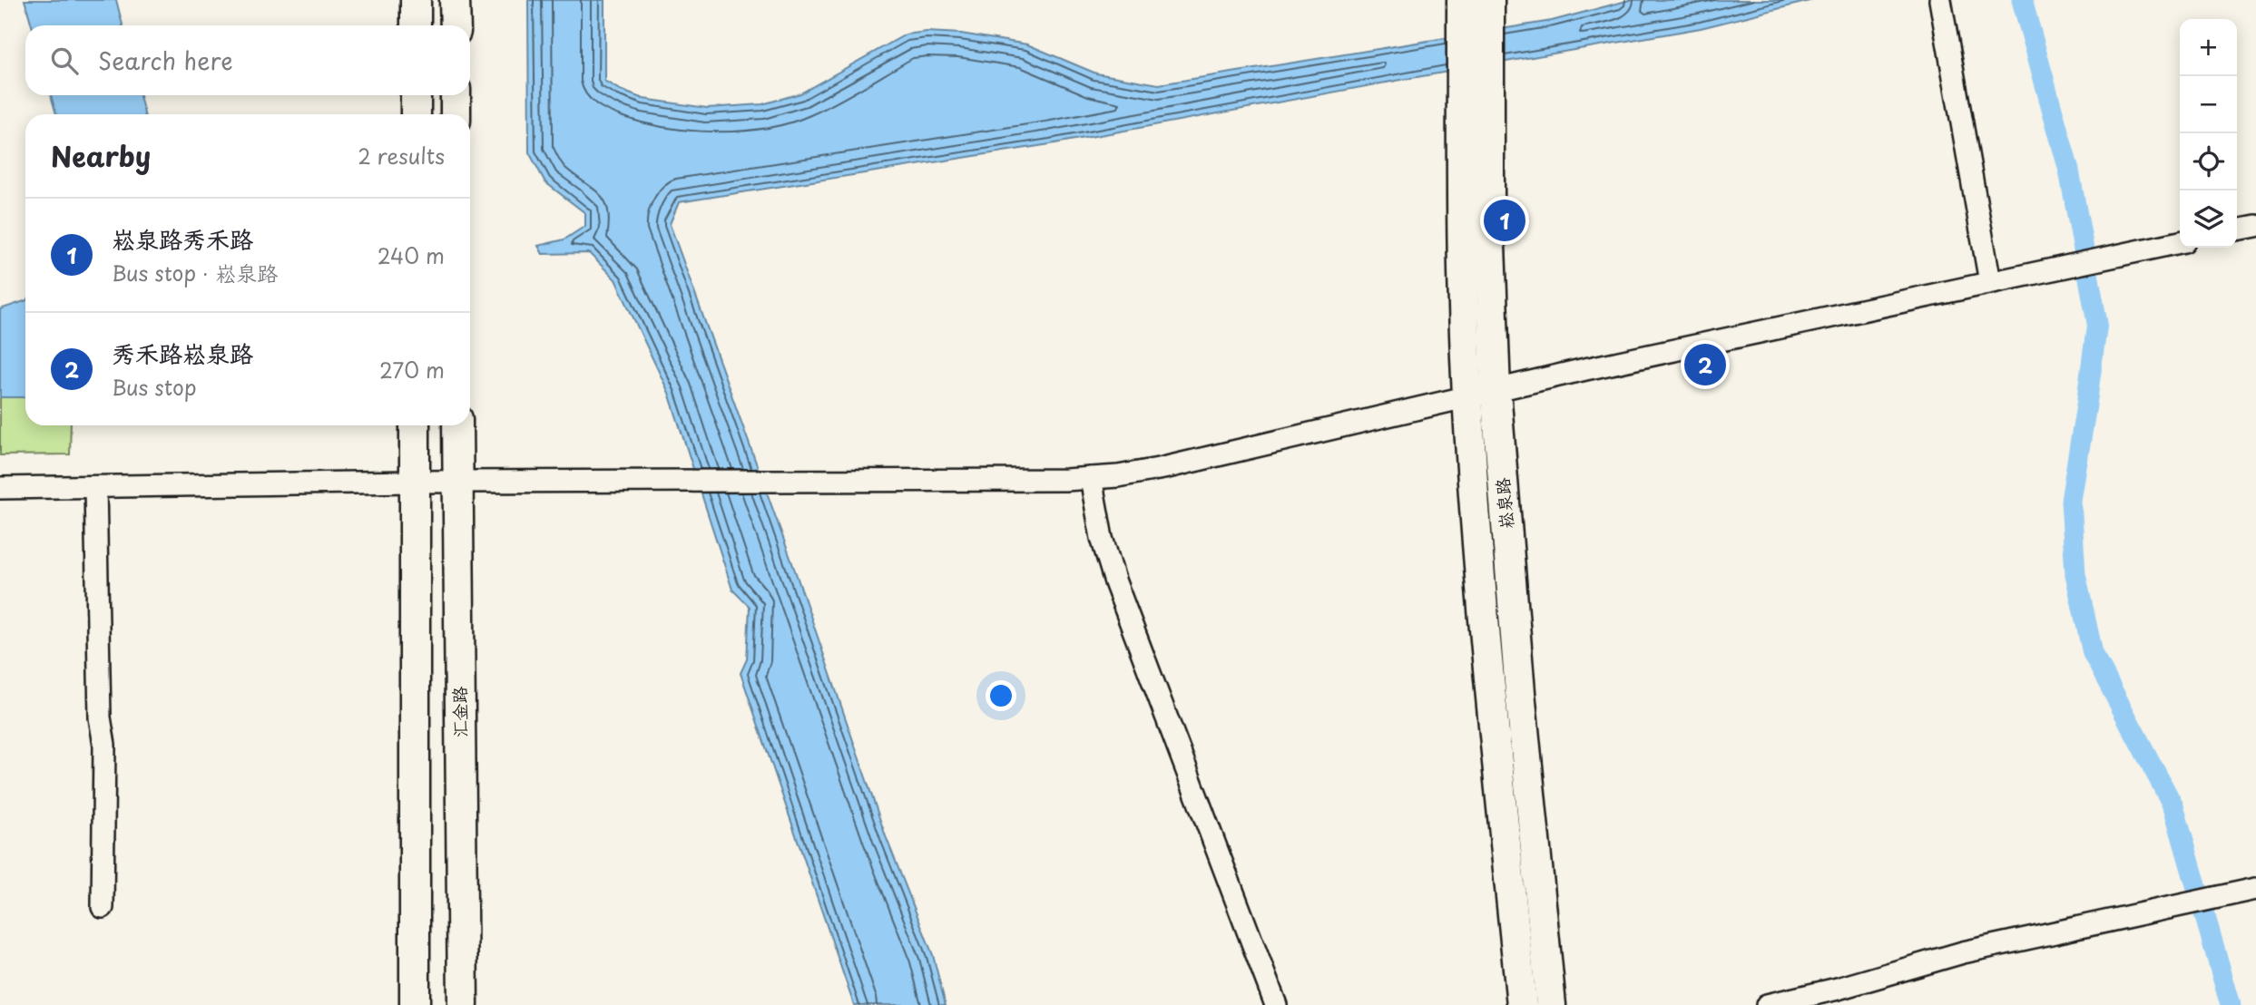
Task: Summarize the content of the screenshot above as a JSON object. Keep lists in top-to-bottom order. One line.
{"streets":{"street":["崧泉路","汇金路"]},"page":{"map_buttons":["+","−"],"search":"Search here","heading":["Nearby","2 results"],"pins":["1","2"],"list":[{"mark":"1","name":"崧泉路秀禾路","note":"Bus stop · 崧泉路","value":"240 m"},{"mark":"2","name":"秀禾路崧泉路","note":"Bus stop","value":"270 m"}]}}
